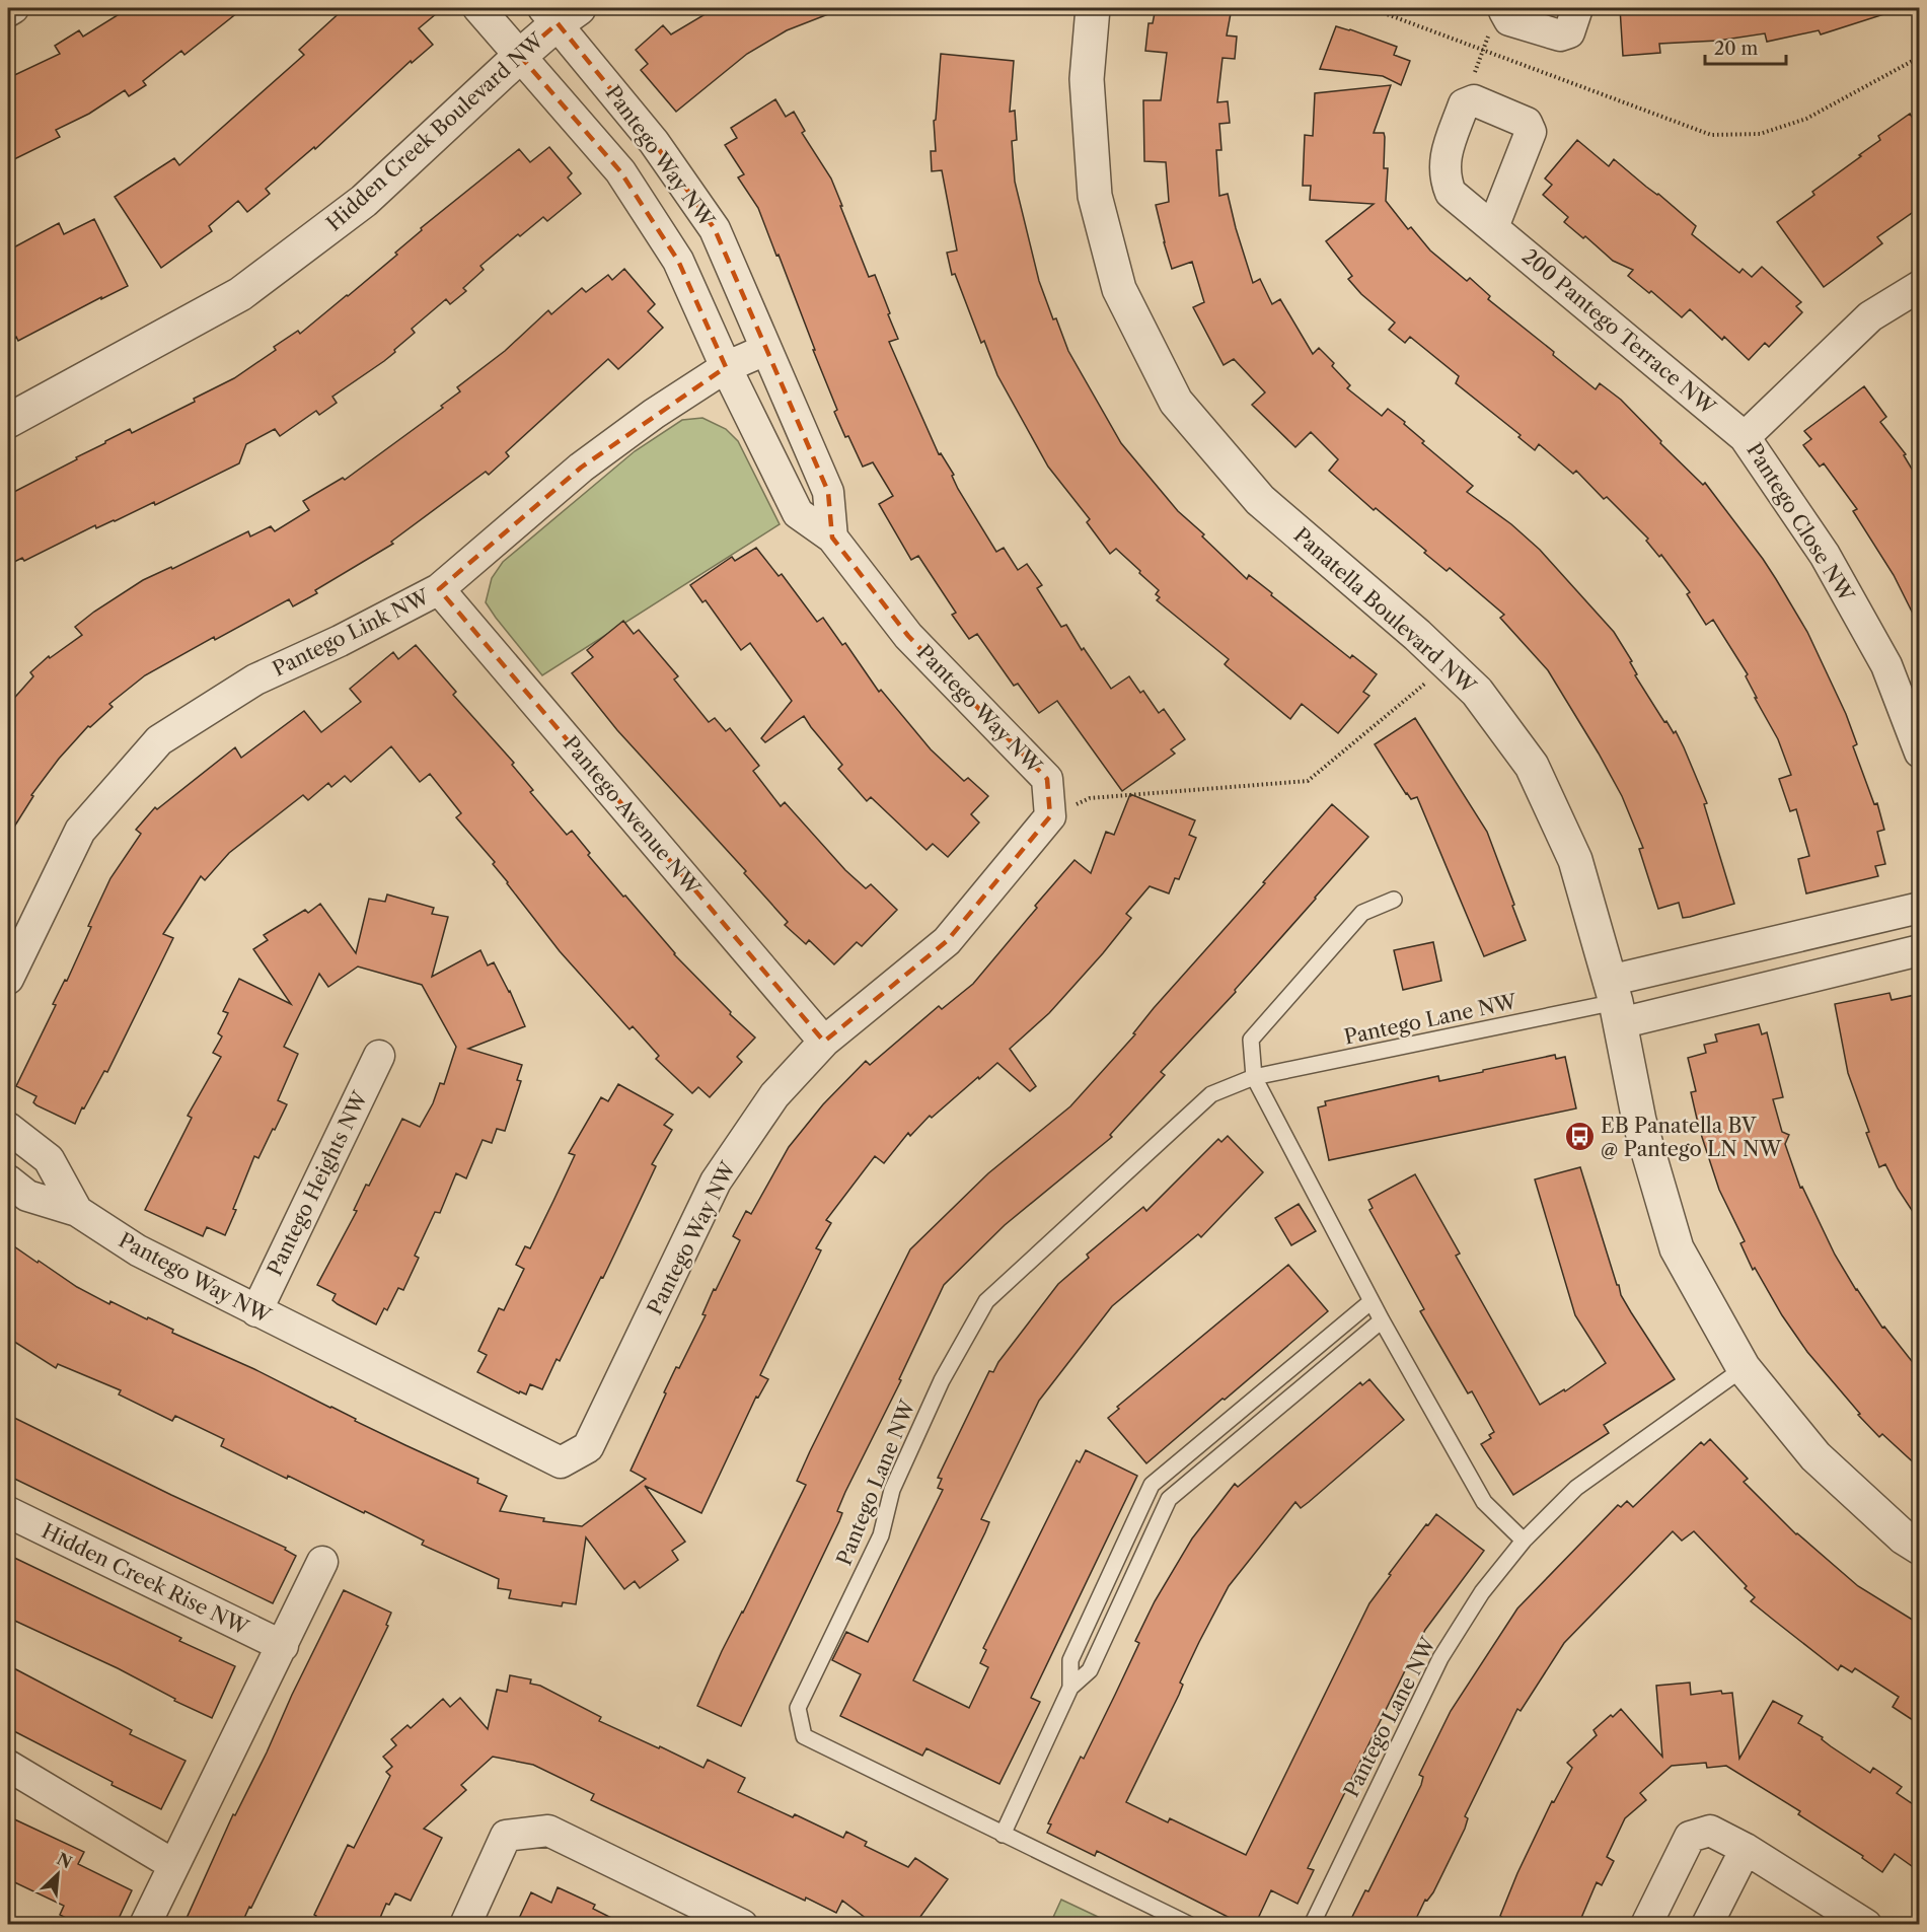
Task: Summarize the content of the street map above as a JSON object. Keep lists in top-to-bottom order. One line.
{"streets":{"street":["Hidden Creek Boulevard NW","Pantego Way NW","200 Pantego Terrace NW","Pantego Close NW","Panatella Boulevard NW","Pantego Link NW","Pantego Avenue NW","Pantego Heights NW","Hidden Creek Rise NW"],"lane":["Pantego Lane NW"]},"crossings":[["Hidden Creek Boulevard NW","Pantego Way NW"],["Pantego Way NW","Pantego Link NW"],["Pantego Way NW","Pantego Avenue NW"],["Pantego Way NW","Pantego Heights NW"],["200 Pantego Terrace NW","Pantego Close NW"],["Panatella Boulevard NW","Pantego Lane NW"],["Pantego Link NW","Pantego Avenue NW"]],"places":{"bus stop":["EB Panatella BV @ Pantego LN NW"]},"scale_bar":"20 m","north":"top right"}
